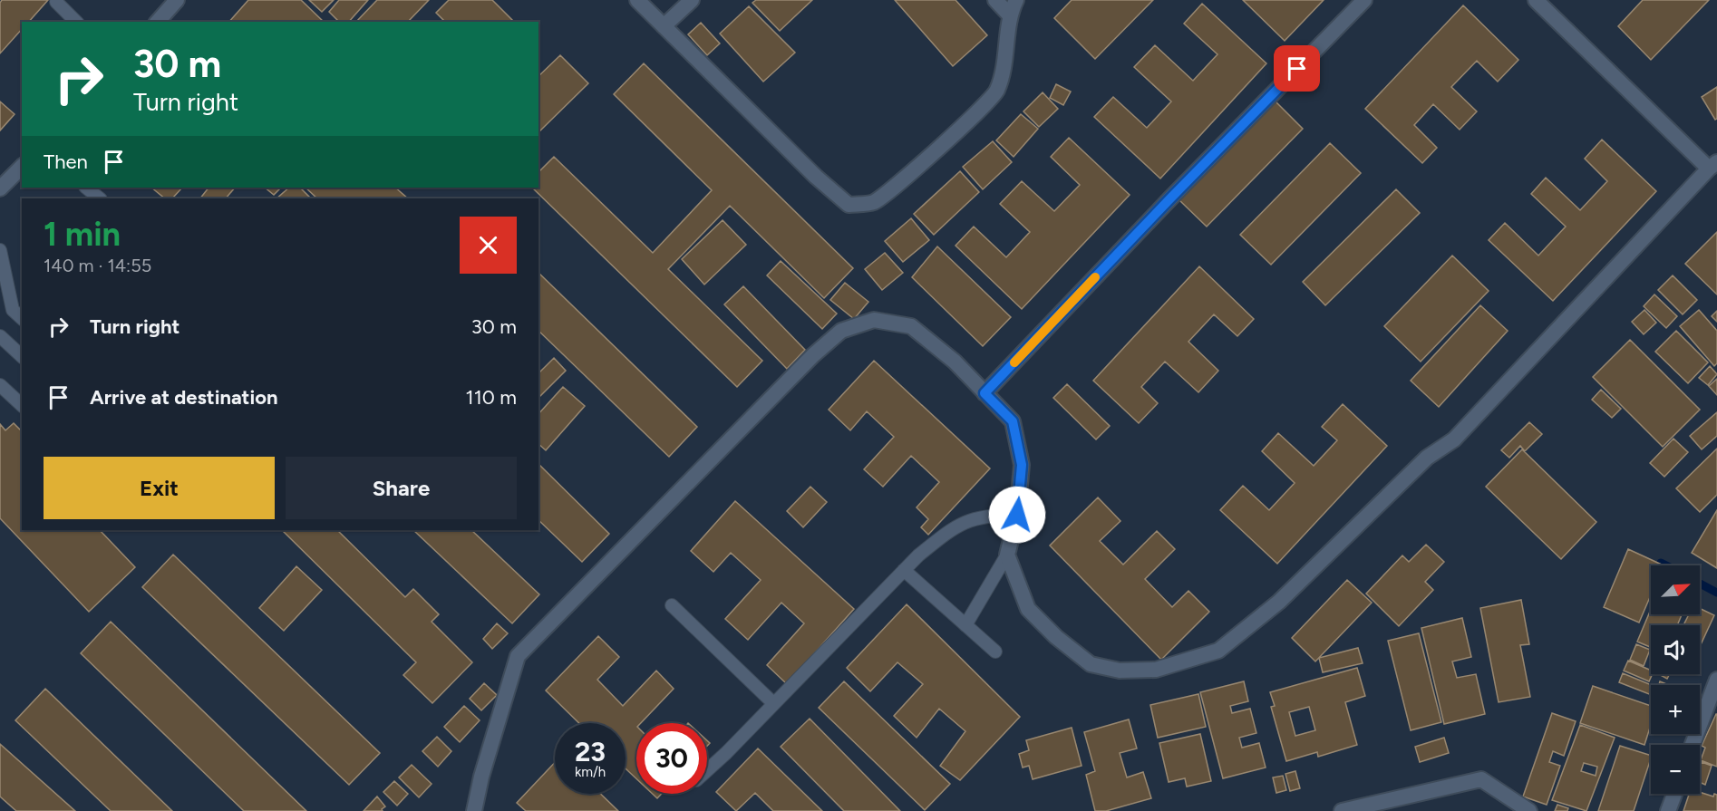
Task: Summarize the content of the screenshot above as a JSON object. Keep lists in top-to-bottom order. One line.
{"north":"top right","page":{"turn":["30 m","Turn right"],"then":"Then","heading":["1 min","140 m · 14:55"],"list":[{"name":"Turn right","value":"30 m"},{"name":"Arrive at destination","value":"110 m"}],"buttons":["Exit","Share"],"map_buttons":["+","−"],"speed":"23 km/h","limit":"30"}}
